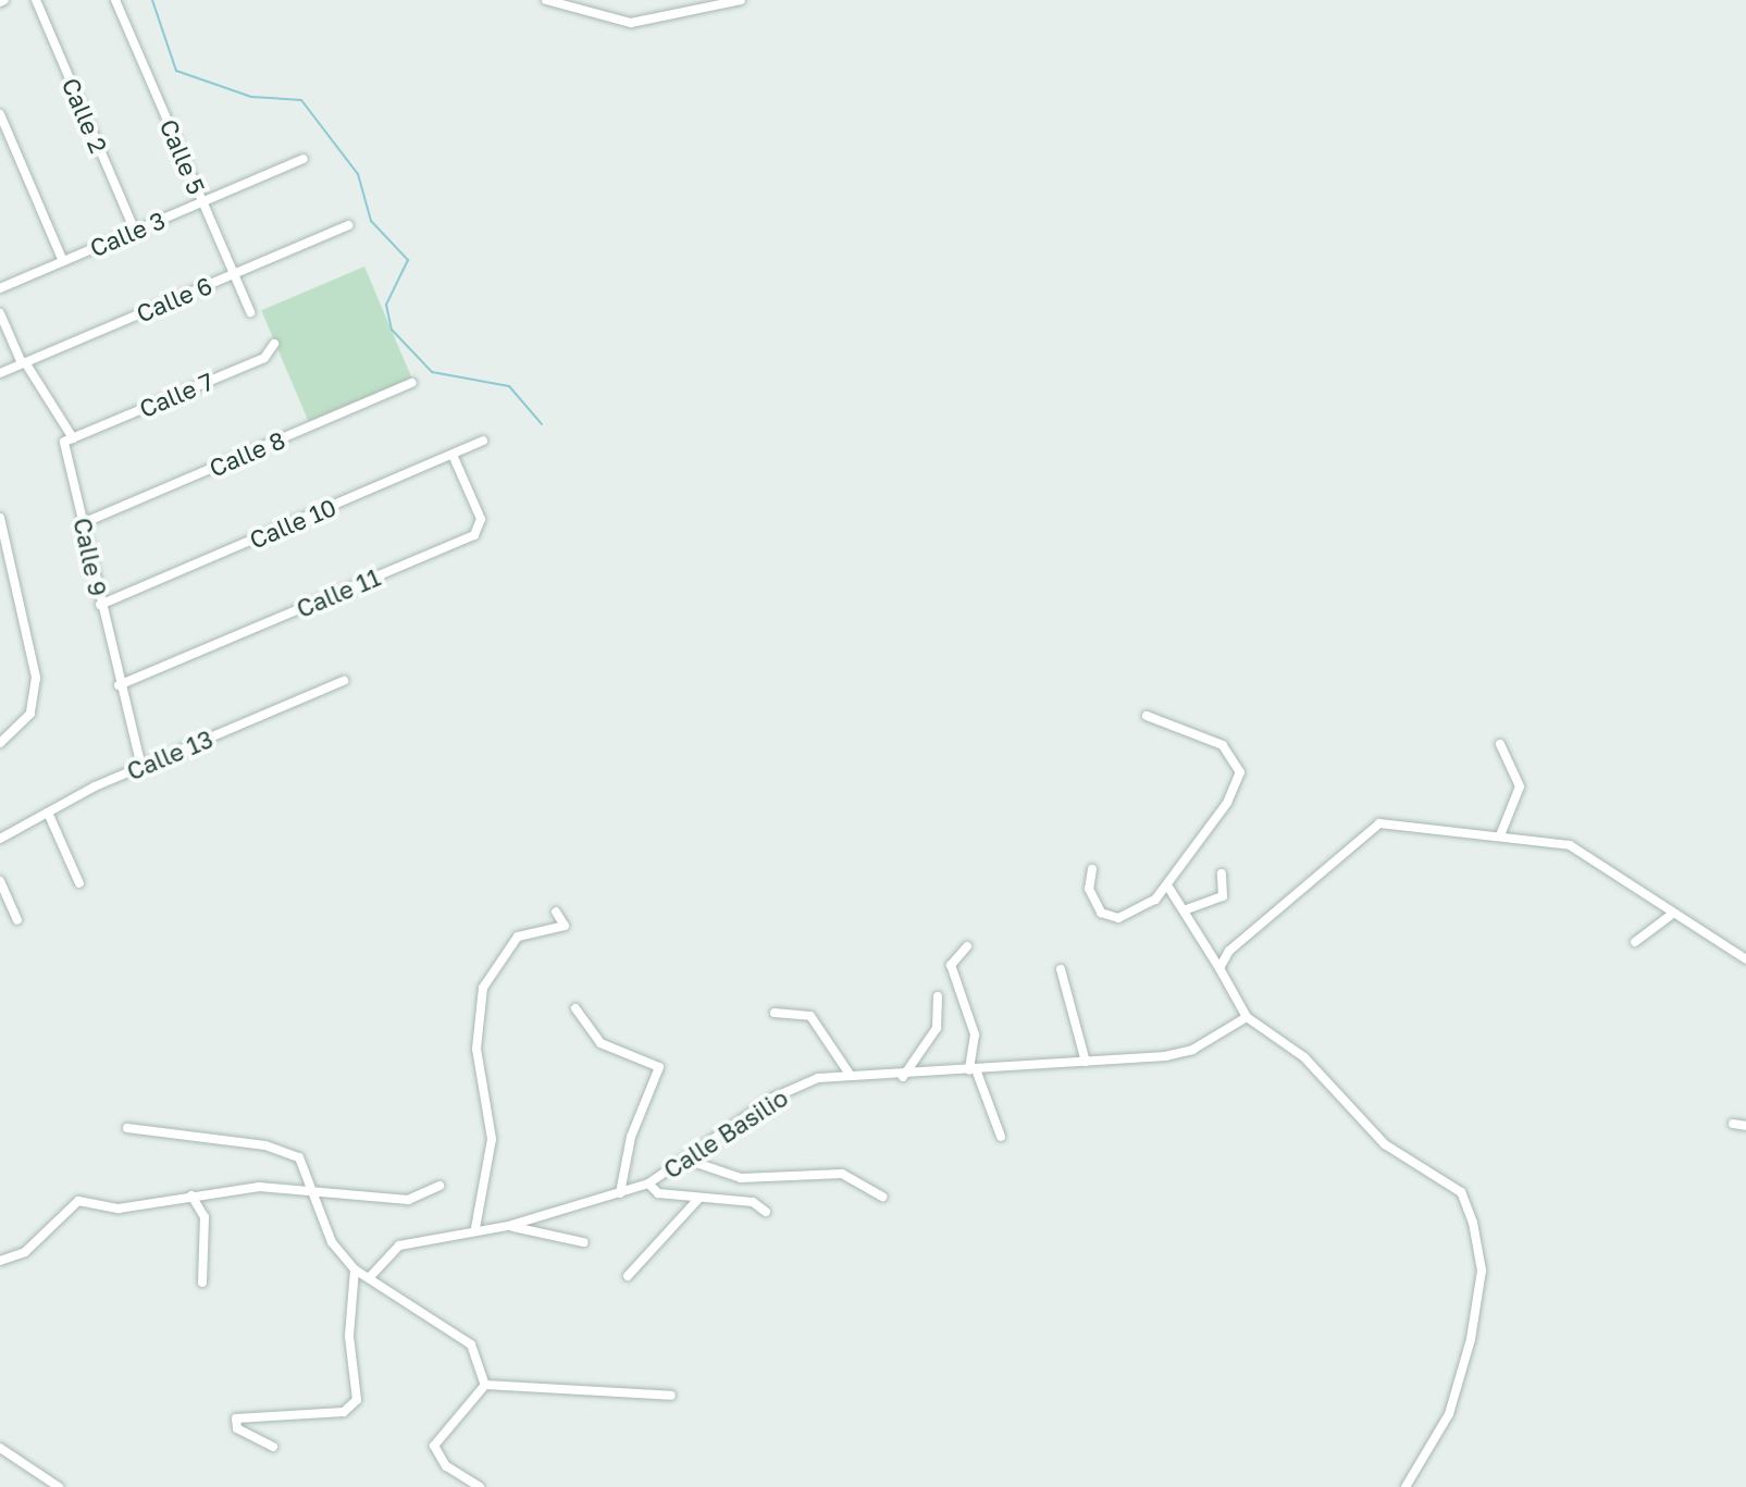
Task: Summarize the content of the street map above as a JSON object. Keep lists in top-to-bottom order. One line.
{"streets":{"street":["Calle 2","Calle 5","Calle 3","Calle 6","Calle 7","Calle 8","Calle 10","Calle 9","Calle 11","Calle 13","Calle Basilio"]},"crossings":[["Calle 2","Calle 3"],["Calle 5","Calle 3"],["Calle 5","Calle 6"],["Calle 7","Calle 9"],["Calle 8","Calle 9"],["Calle 10","Calle 9"],["Calle 10","Calle 11"],["Calle 9","Calle 11"],["Calle 9","Calle 13"]]}
